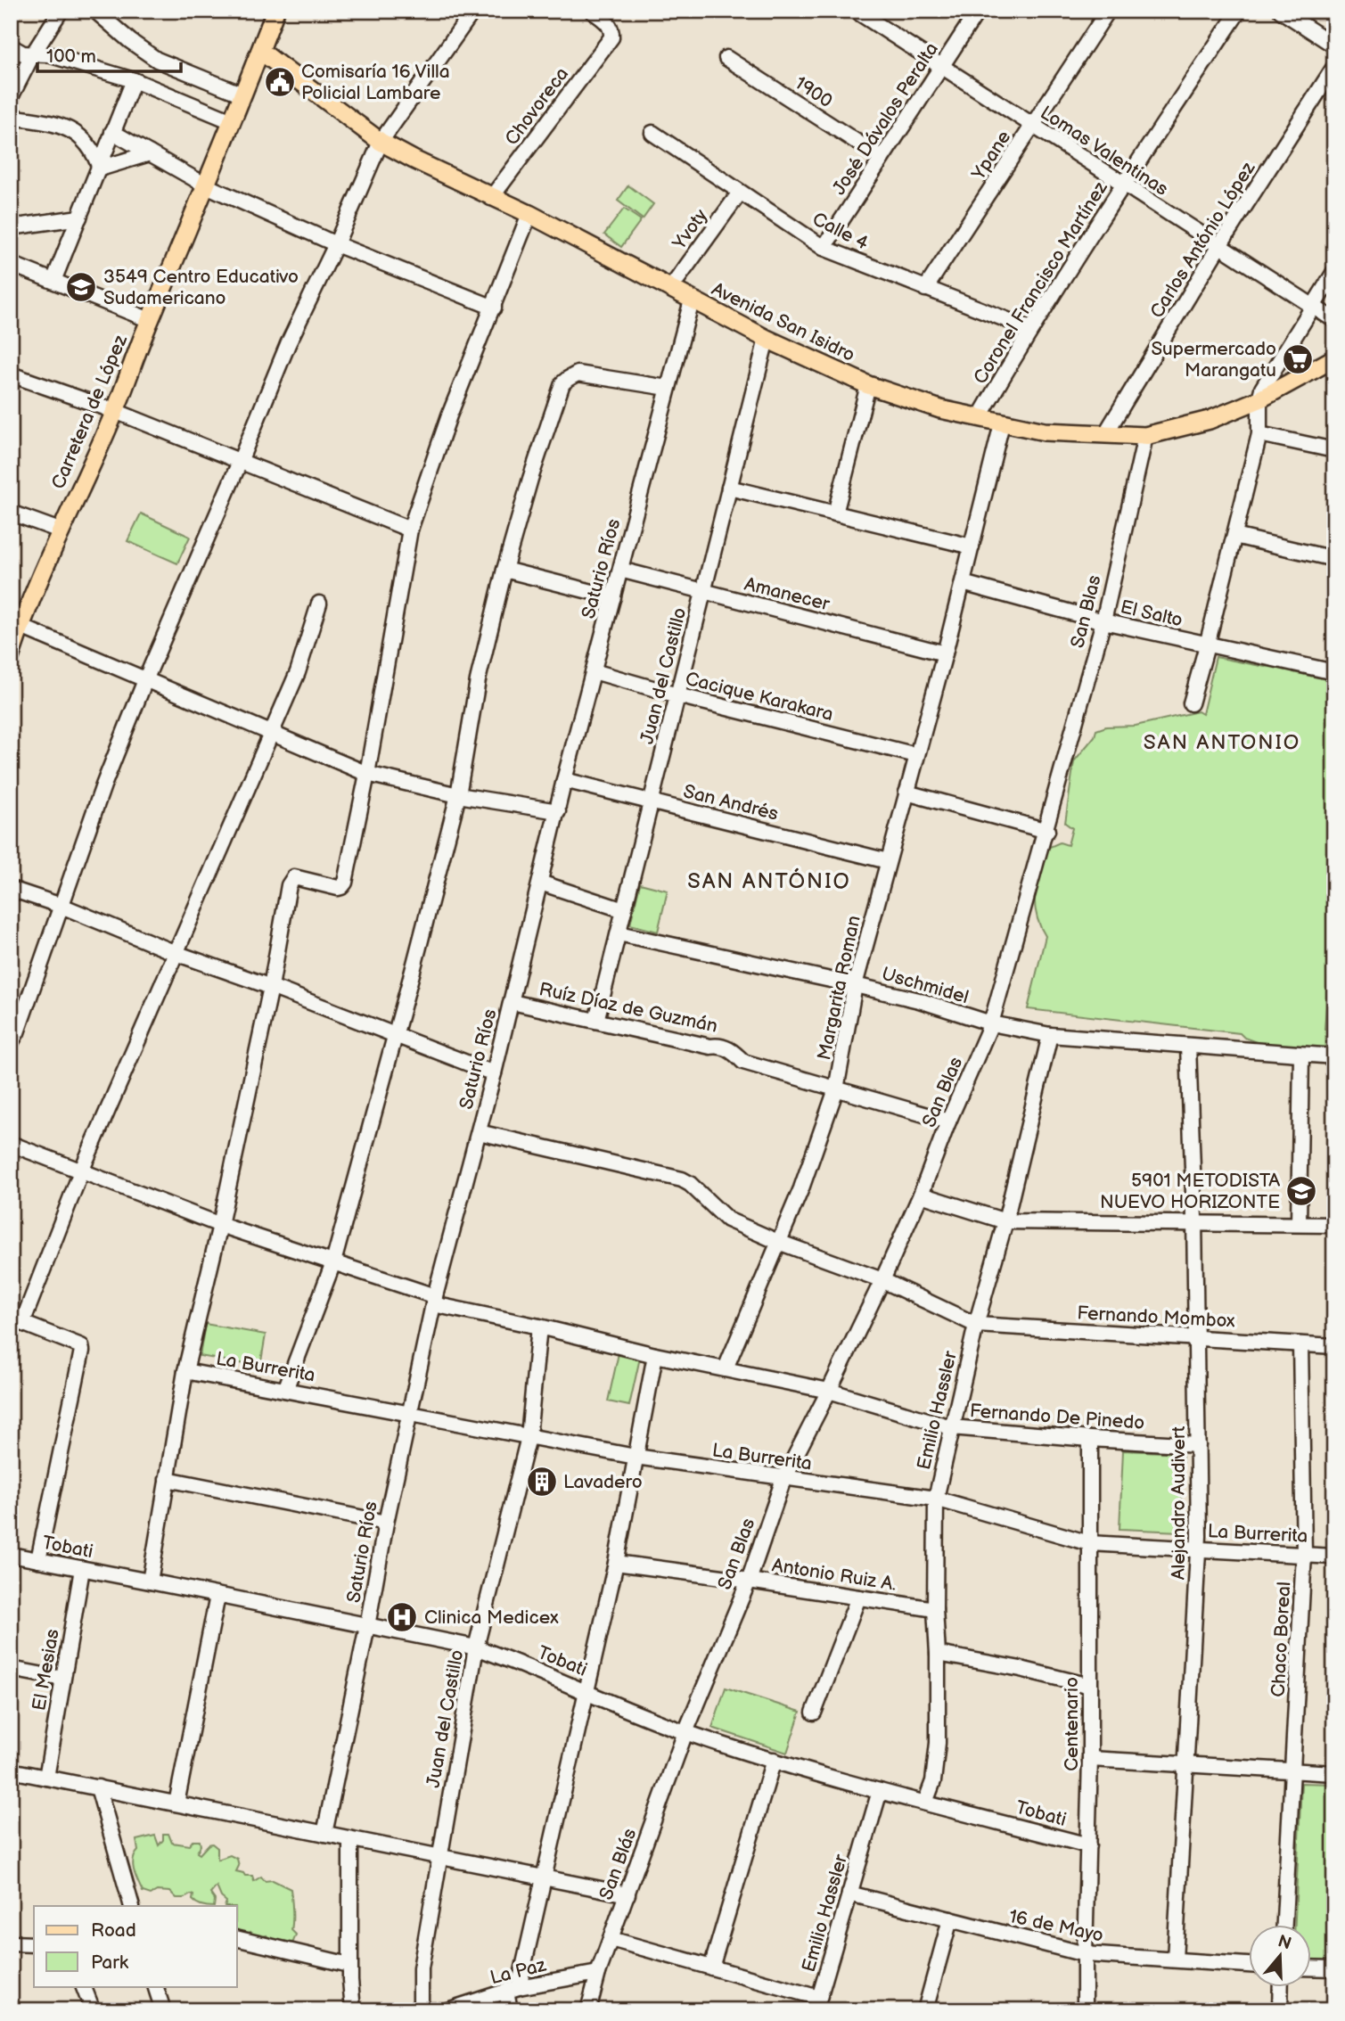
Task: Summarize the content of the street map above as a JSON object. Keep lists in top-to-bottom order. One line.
{"streets":{"main road":["Avenida San Isidro","Carretera de López"],"street":["1900","Chovoreca","José Dávalos Peralta","Lomas Valentinas","Ypane","Yvoty","Calle 4","Carlos António López","Coronel Francisco Martínez","Saturio Ríos","Amanecer","San Blas","El Salto","Juan del Castillo","Cacique Karakara","San Andrés","Uschmidel","Margarita Roman","Ruíz Díaz de Guzmán","Fernando Mombox","La Burrerita","Emilio Hassler","Fernando De Pinedo","Alejandro Audivert","Tobati","Antonio Ruiz A.","Chaco Boreal","El Mesias","Centenario","San Blás","16 de Mayo","La Paz"]},"crossings":[["1900","José Dávalos Peralta"],["Chovoreca","Avenida San Isidro"],["José Dávalos Peralta","Lomas Valentinas"],["José Dávalos Peralta","Calle 4"],["Lomas Valentinas","Ypane"],["Lomas Valentinas","Carlos António López"],["Lomas Valentinas","Coronel Francisco Martínez"],["Ypane","Calle 4"],["Yvoty","Calle 4"],["Yvoty","Avenida San Isidro"],["Calle 4","Coronel Francisco Martínez"],["Carlos António López","Avenida San Isidro"],["Coronel Francisco Martínez","Avenida San Isidro"],["Avenida San Isidro","Carretera de López"],["Avenida San Isidro","Saturio Ríos"],["Avenida San Isidro","San Blas"],["Avenida San Isidro","Juan del Castillo"],["Avenida San Isidro","Margarita Roman"],["Saturio Ríos","Amanecer"],["Saturio Ríos","Cacique Karakara"],["Saturio Ríos","San Andrés"],["Saturio Ríos","Ruíz Díaz de Guzmán"],["Saturio Ríos","La Burrerita"],["Saturio Ríos","Fernando De Pinedo"],["Saturio Ríos","Tobati"],["Amanecer","Juan del Castillo"],["Amanecer","Margarita Roman"],["San Blas","El Salto"],["San Blas","Uschmidel"],["San Blas","Ruíz Díaz de Guzmán"],["San Blas","La Burrerita"],["San Blas","Fernando De Pinedo"],["San Blas","Tobati"],["San Blas","Antonio Ruiz A."],["San Blas","San Blás"],["El Salto","Margarita Roman"],["Juan del Castillo","Cacique Karakara"],["Juan del Castillo","San Andrés"],["Juan del Castillo","Uschmidel"],["Juan del Castillo","Ruíz Díaz de Guzmán"],["Juan del Castillo","La Burrerita"],["Juan del Castillo","Fernando De Pinedo"],["Juan del Castillo","Tobati"],["Cacique Karakara","Margarita Roman"],["San Andrés","Margarita Roman"],["Uschmidel","Margarita Roman"],["Uschmidel","Emilio Hassler"],["Uschmidel","Alejandro Audivert"],["Margarita Roman","Ruíz Díaz de Guzmán"],["Margarita Roman","Fernando De Pinedo"],["Fernando Mombox","Emilio Hassler"],["Fernando Mombox","Alejandro Audivert"],["Fernando Mombox","Chaco Boreal"],["La Burrerita","Emilio Hassler"],["La Burrerita","Alejandro Audivert"],["La Burrerita","Chaco Boreal"],["La Burrerita","Centenario"],["Emilio Hassler","Fernando De Pinedo"],["Emilio Hassler","Tobati"],["Emilio Hassler","Antonio Ruiz A."],["Emilio Hassler","16 de Mayo"],["Fernando De Pinedo","Alejandro Audivert"],["Fernando De Pinedo","Centenario"],["Alejandro Audivert","16 de Mayo"],["Tobati","El Mesias"],["Tobati","Centenario"],["Tobati","San Blás"],["Centenario","16 de Mayo"],["San Blás","La Paz"]],"districts":["SAN ANTONIO","SAN ANTÓNIO"],"places":{"public building":["Comisaría 16 Villa Policial Lambare"],"school or university":["3549 Centro Educativo Sudamericano","5901 METODISTA NUEVO HORIZONTE"],"supermarket":["Supermercado Marangatu"],"building":["Lavadero"],"hospital":["Clinica Medicex"]},"legend":["Road","Park"],"scale_bar":"100 m","north":"top"}
